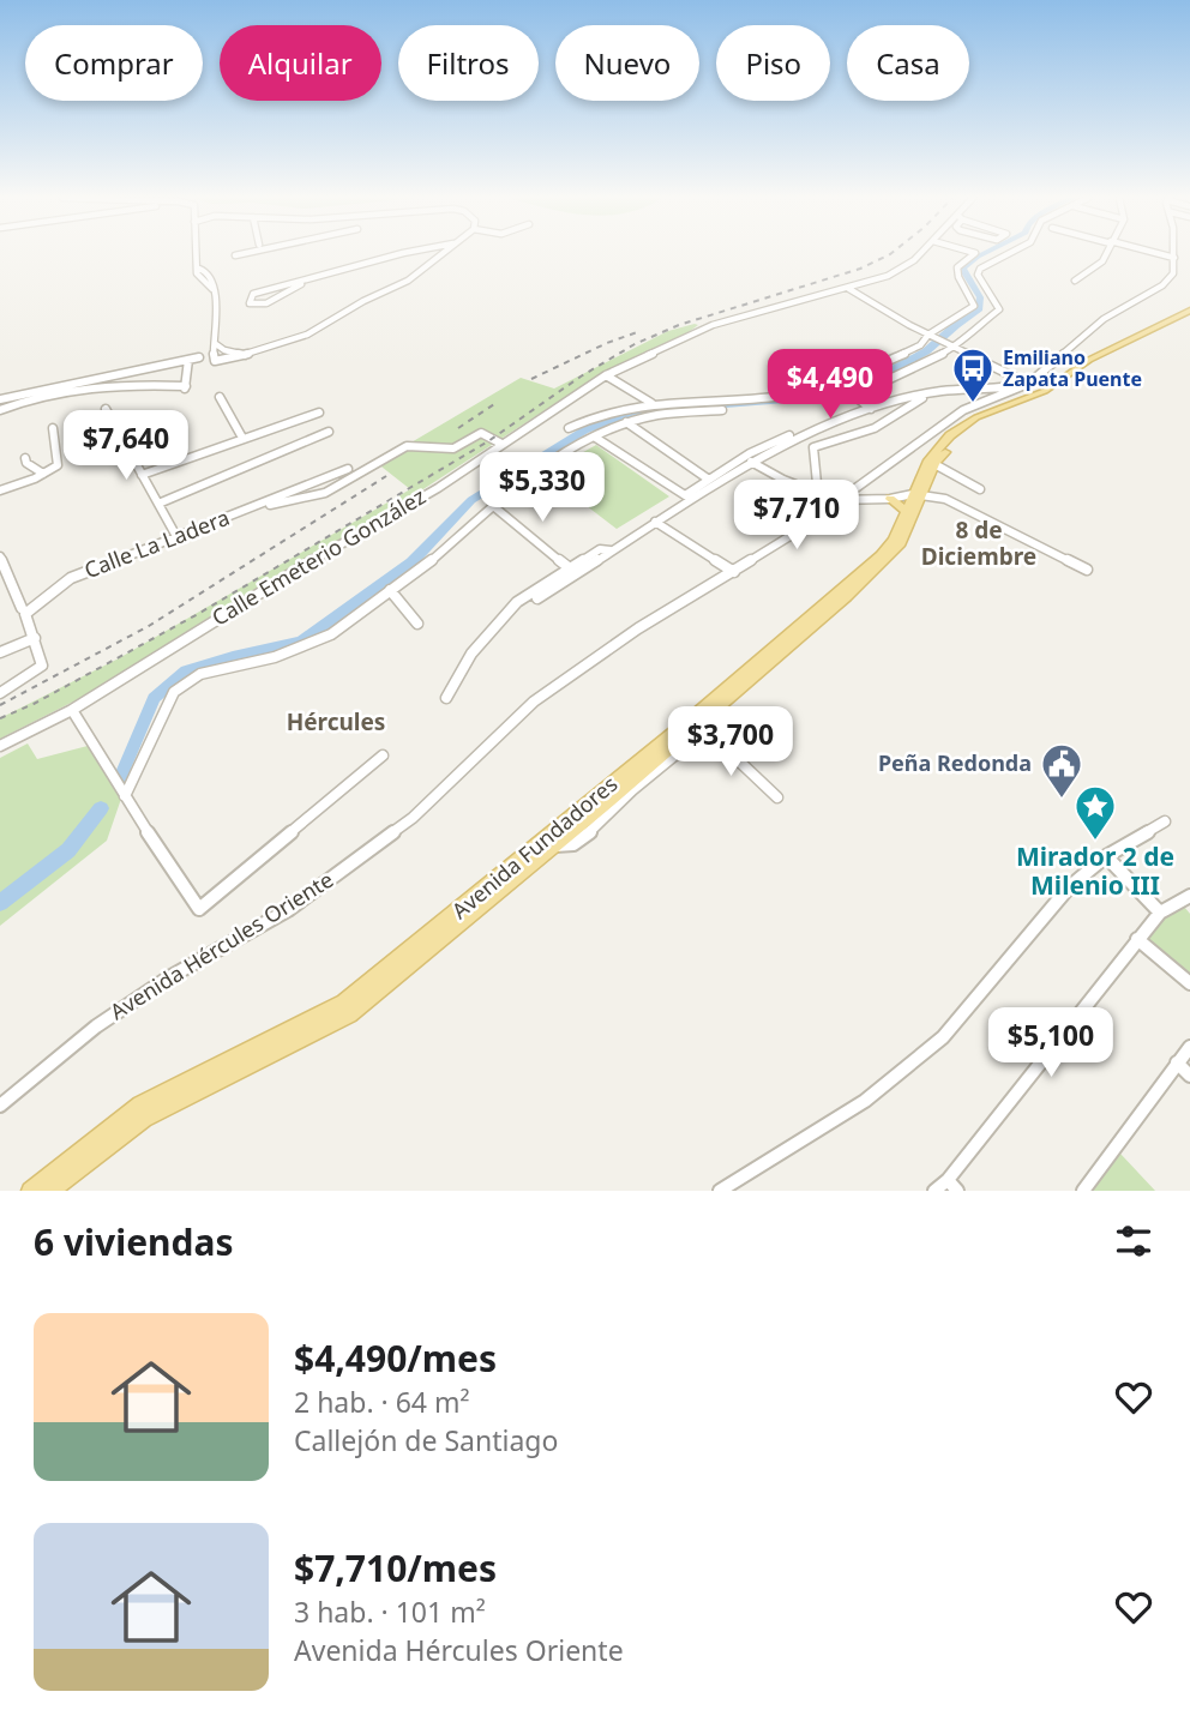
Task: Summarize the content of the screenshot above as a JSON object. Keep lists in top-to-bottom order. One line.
{"streets":{"main road":["Avenida Fundadores"],"street":["Calle La Ladera","Calle Emeterio González","Avenida Hércules Oriente"]},"crossings":[["Calle La Ladera","Calle Emeterio González"]],"districts":["8 de Diciembre","Hércules"],"places":{"bus stop":["Emiliano Zapata Puente"],"public building":["Peña Redonda"],"place":["Mirador 2 de Milenio III"]},"page":{"chip":["Comprar","Alquilar","Filtros","Nuevo","Piso","Casa"],"price":["$4,490","$7,640","$5,330","$7,710","$3,700","$5,100"],"heading":"6 viviendas","list":[{"name":"$4,490/mes","note":"2 hab. · 64 m² · Callejón de Santiago"},{"name":"$7,710/mes","note":"3 hab. · 101 m² · Avenida Hércules Oriente"}]}}
